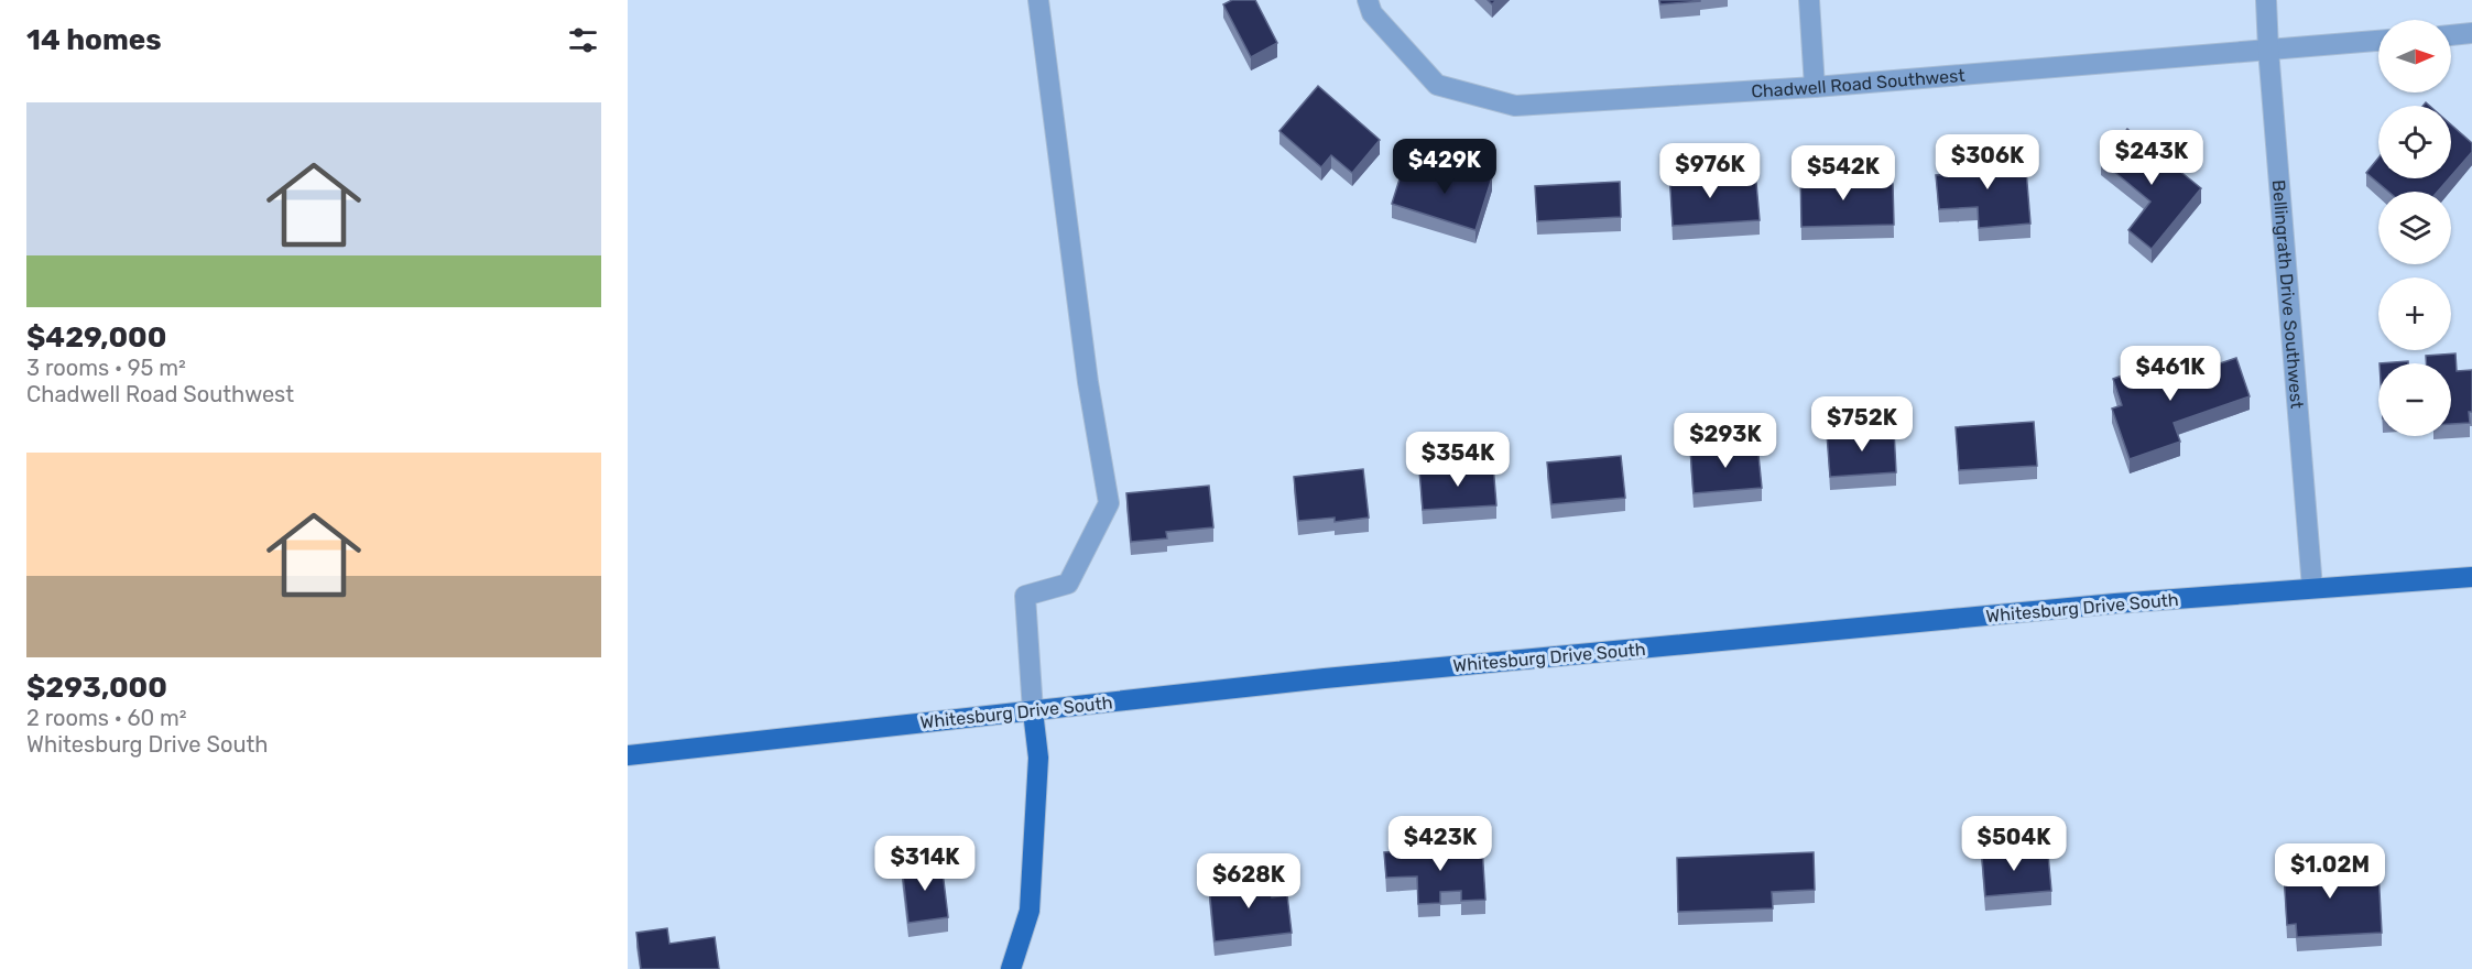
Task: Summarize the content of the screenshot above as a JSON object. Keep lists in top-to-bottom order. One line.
{"streets":{"main road":["Whitesburg Drive South"],"street":["Chadwell Road Southwest","Bellingrath Drive Southwest"]},"crossings":[["Chadwell Road Southwest","Bellingrath Drive Southwest"],["Bellingrath Drive Southwest","Whitesburg Drive South"]],"north":"right","page":{"heading":"14 homes","map_buttons":["+","−"],"list":[{"name":"$429,000","note":"3 rooms · 95 m² · Chadwell Road Southwest"},{"name":"$293,000","note":"2 rooms · 60 m² · Whitesburg Drive South"}],"price":["$243K","$306K","$429K","$976K","$542K","$461K","$752K","$293K","$354K","$423K","$504K","$314K","$1.02M","$628K"]}}
